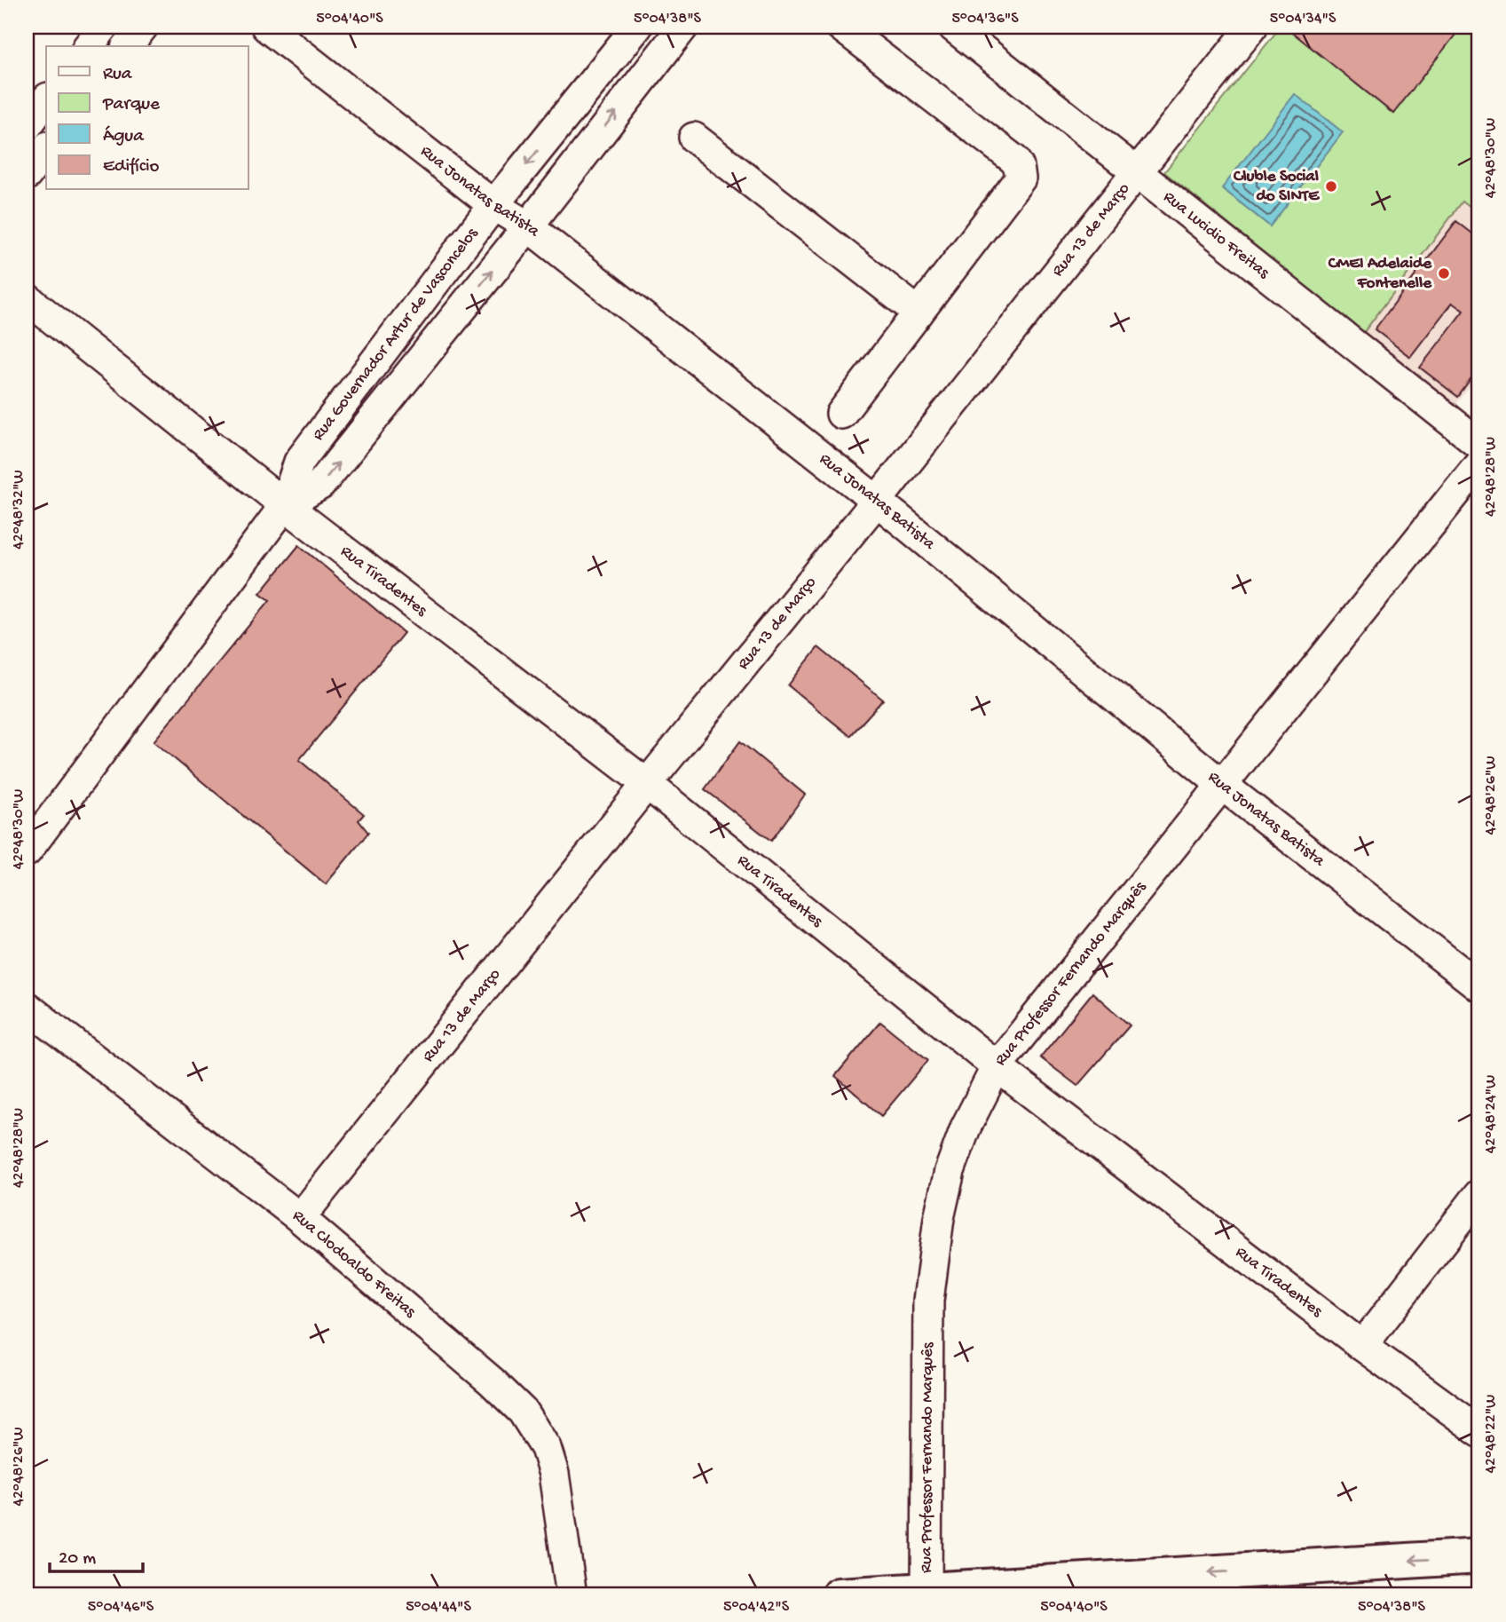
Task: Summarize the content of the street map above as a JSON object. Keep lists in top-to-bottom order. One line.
{"streets":{"street":["Rua Jonatas Batista","Rua 13 de Março","Rua Lucidio Freitas","Rua Governador Artur de Vasconcelos","Rua Tiradentes","Rua Professor Fernando Marquês","Rua Clodoaldo Freitas"]},"crossings":[["Rua Jonatas Batista","Rua 13 de Março"],["Rua Jonatas Batista","Rua Governador Artur de Vasconcelos"],["Rua Jonatas Batista","Rua Professor Fernando Marquês"],["Rua 13 de Março","Rua Lucidio Freitas"],["Rua 13 de Março","Rua Tiradentes"],["Rua 13 de Março","Rua Clodoaldo Freitas"],["Rua Governador Artur de Vasconcelos","Rua Tiradentes"],["Rua Tiradentes","Rua Professor Fernando Marquês"]],"places":["Cluble Social do SINTE","CMEI Adelaide Fontenelle"],"legend":["Rua","Parque","Água","Edifício"],"scale_bar":"20 m","coordinates":["5°04'40\"S","5°04'38\"S","5°04'36\"S","5°04'34\"S","42°48'30\"W","42°48'28\"W","42°48'32\"W","42°48'26\"W","42°48'24\"W","42°48'22\"W","5°04'46\"S","5°04'44\"S","5°04'42\"S"]}
